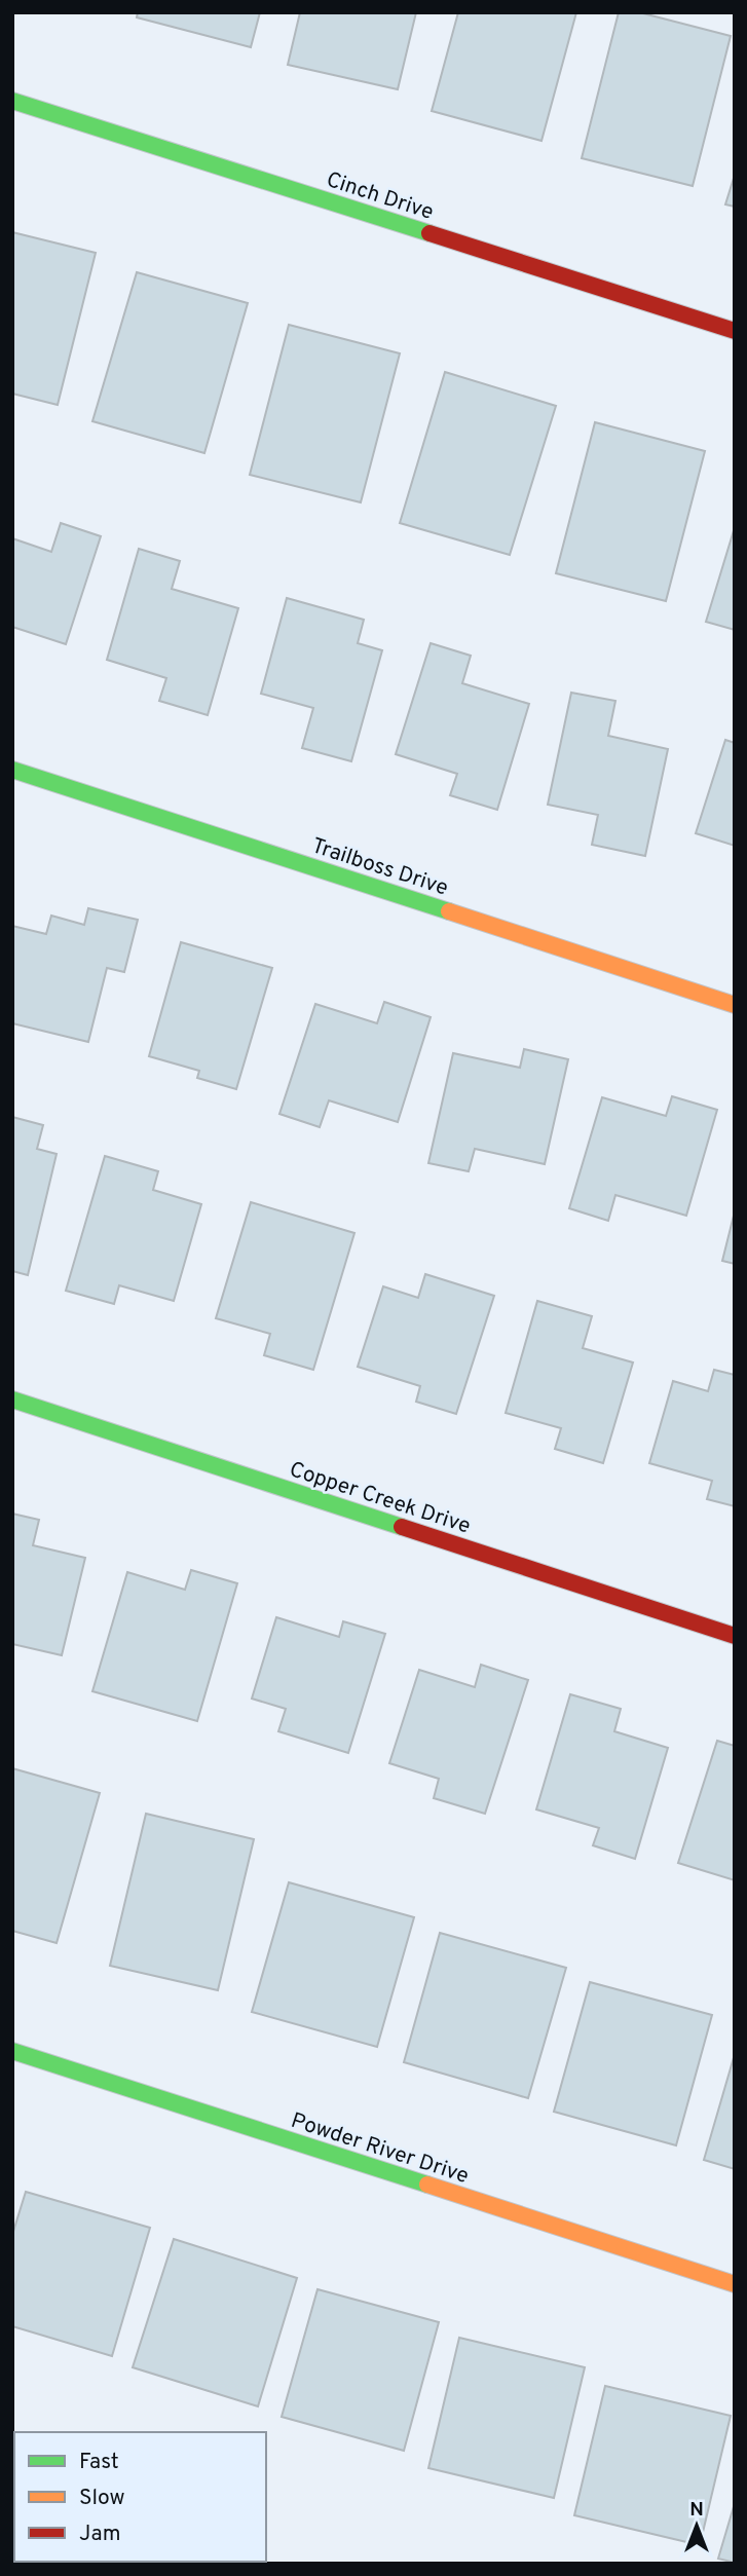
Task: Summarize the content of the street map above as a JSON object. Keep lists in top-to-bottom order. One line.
{"streets":{"street":["Cinch Drive","Trailboss Drive","Copper Creek Drive","Powder River Drive"]},"legend":["Fast","Slow","Jam"],"north":"top"}
